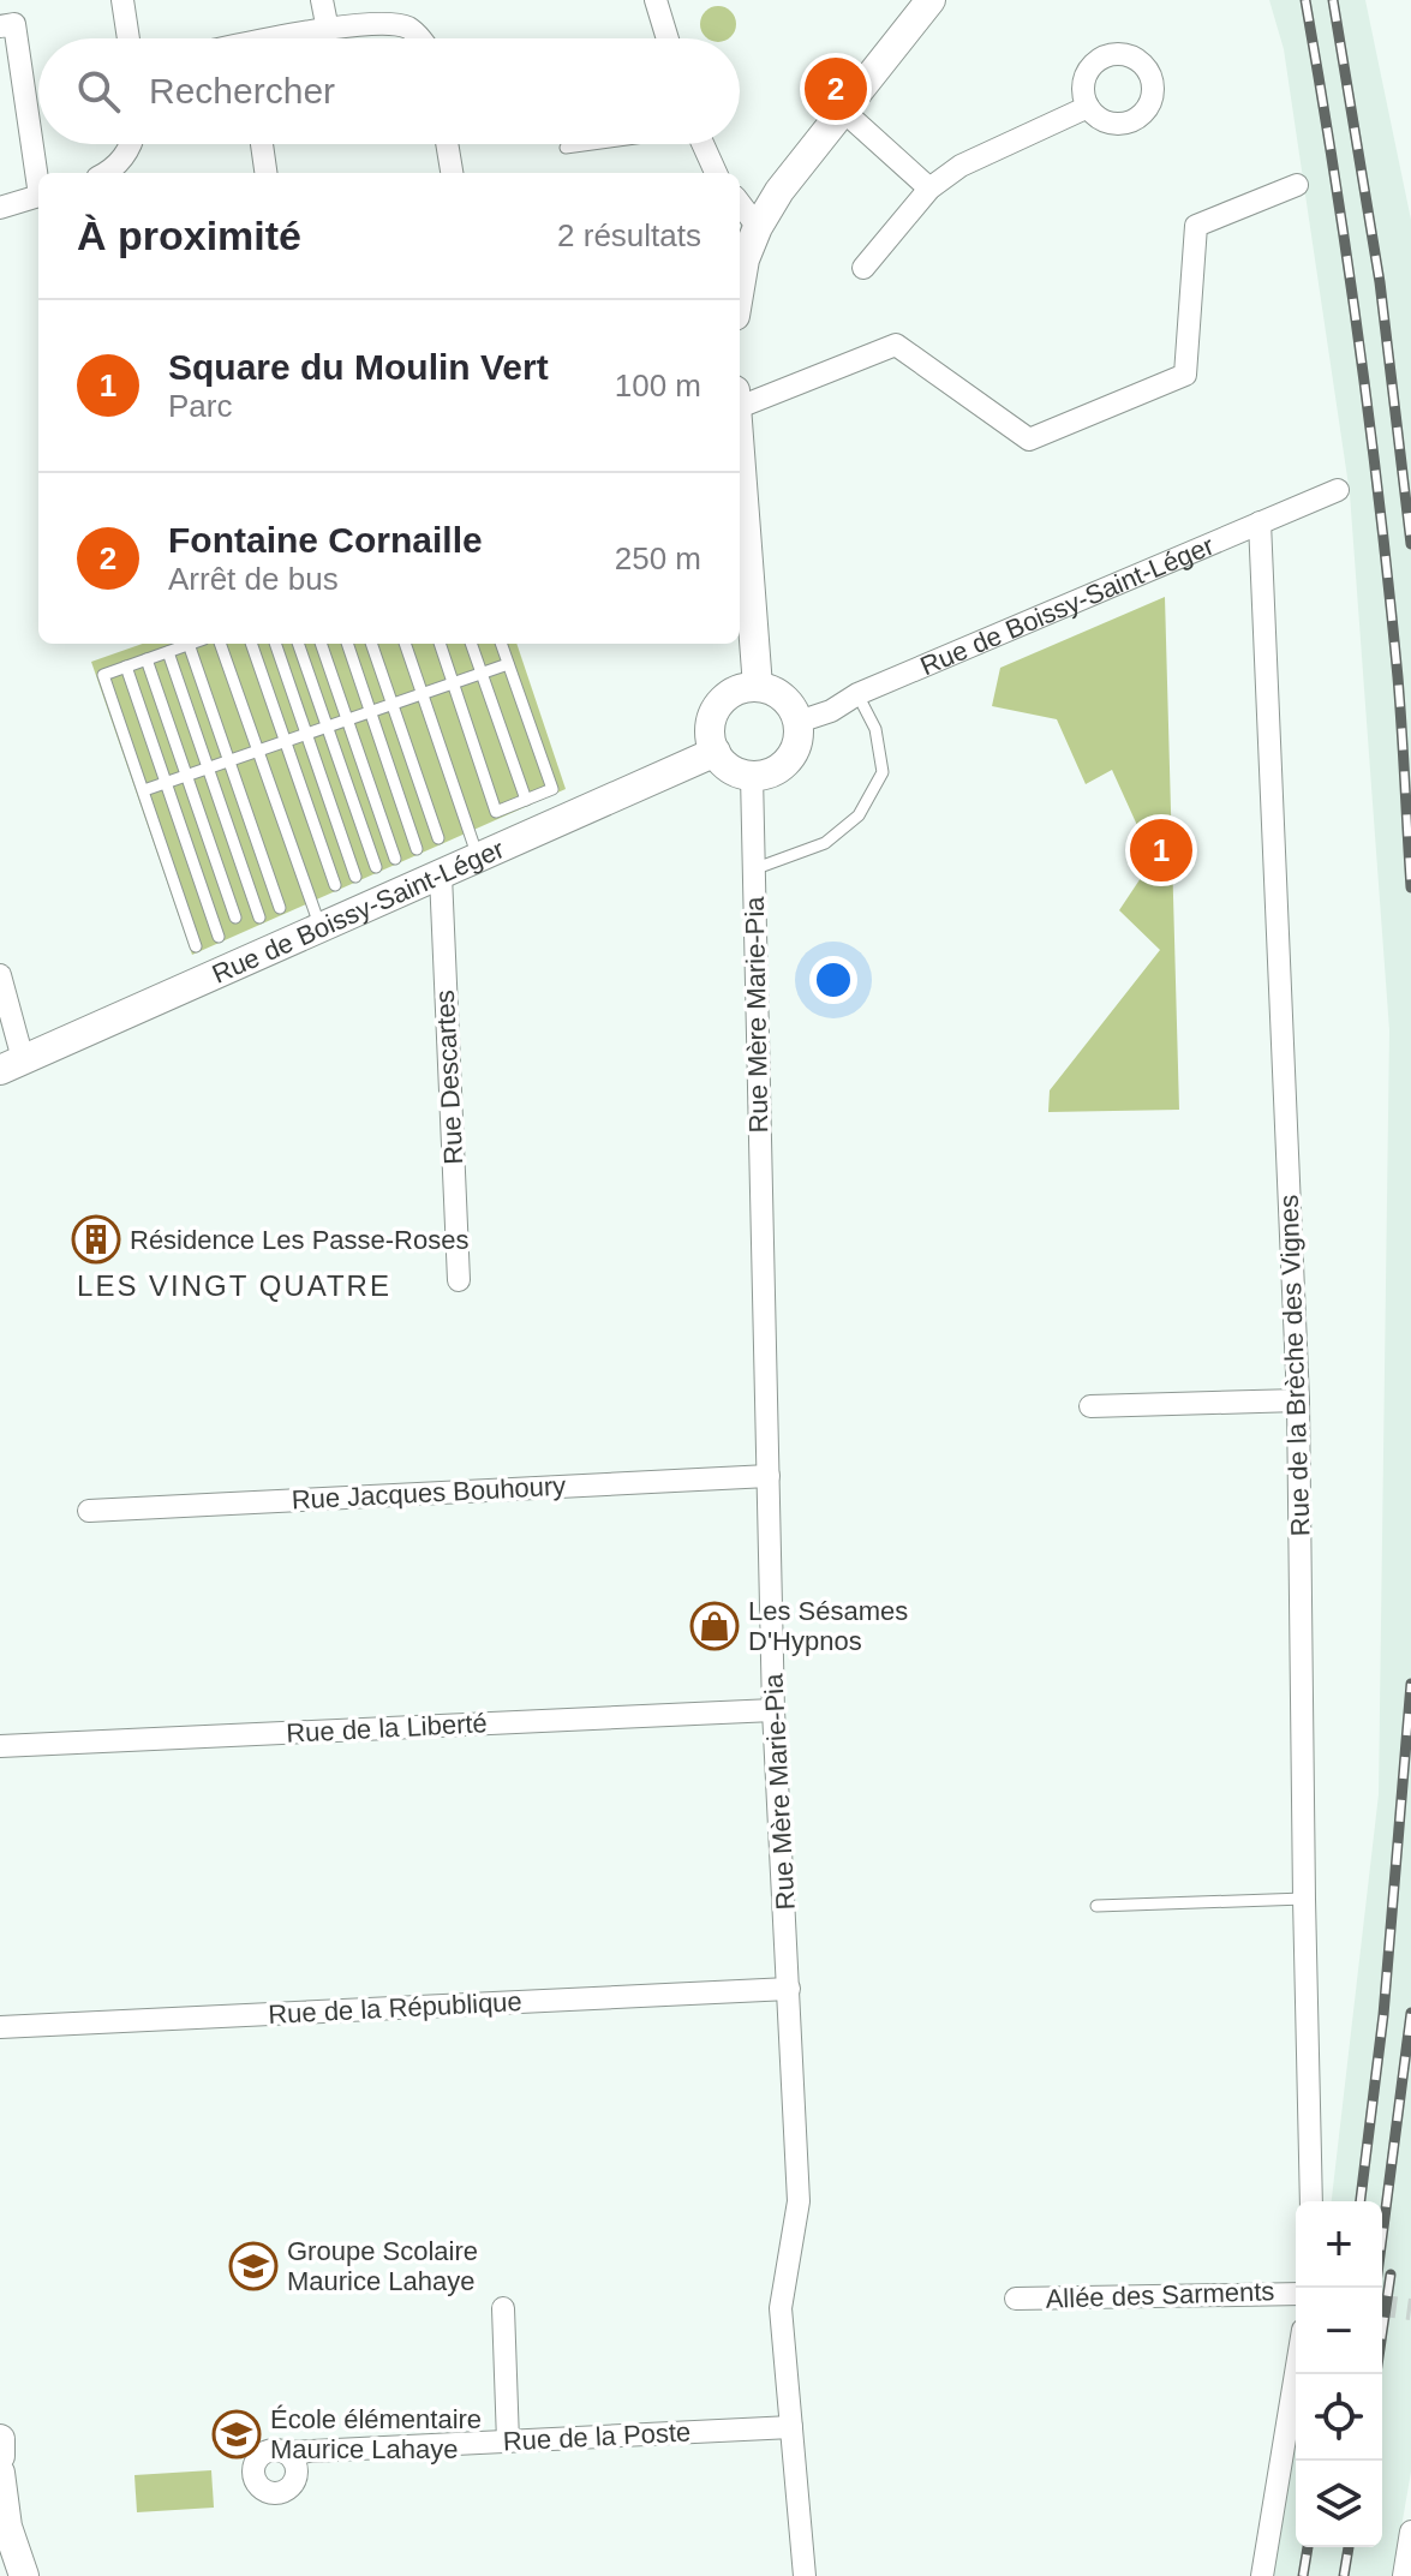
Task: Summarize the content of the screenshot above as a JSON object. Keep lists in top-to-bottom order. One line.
{"streets":{"main road":["Rue de Boissy-Saint-Léger"],"street":["Rue Mère Marie-Pia","Rue Descartes","Rue de la Brèche des Vignes","Rue Jacques Bouhoury","Rue de la Liberté","Rue de la République","Allée des Sarments","Rue de la Poste"]},"crossings":[["Rue de Boissy-Saint-Léger","Rue Mère Marie-Pia"],["Rue de Boissy-Saint-Léger","Rue Descartes"],["Rue de Boissy-Saint-Léger","Rue de la Brèche des Vignes"],["Rue Mère Marie-Pia","Rue Jacques Bouhoury"],["Rue Mère Marie-Pia","Rue de la Liberté"],["Rue Mère Marie-Pia","Rue de la République"],["Rue Mère Marie-Pia","Rue de la Poste"]],"districts":["LES VINGT QUATRE"],"places":{"building":["Résidence Les Passe-Roses"],"shop":["Les Sésames D'Hypnos"],"school or university":["Groupe Scolaire Maurice Lahaye","École élémentaire Maurice Lahaye"]},"page":{"search":"Rechercher","pins":["2","1"],"heading":["À proximité","2 résultats"],"list":[{"mark":"1","name":"Square du Moulin Vert","note":"Parc","value":"100 m"},{"mark":"2","name":"Fontaine Cornaille","note":"Arrêt de bus","value":"250 m"}],"map_buttons":["+","−"]}}
